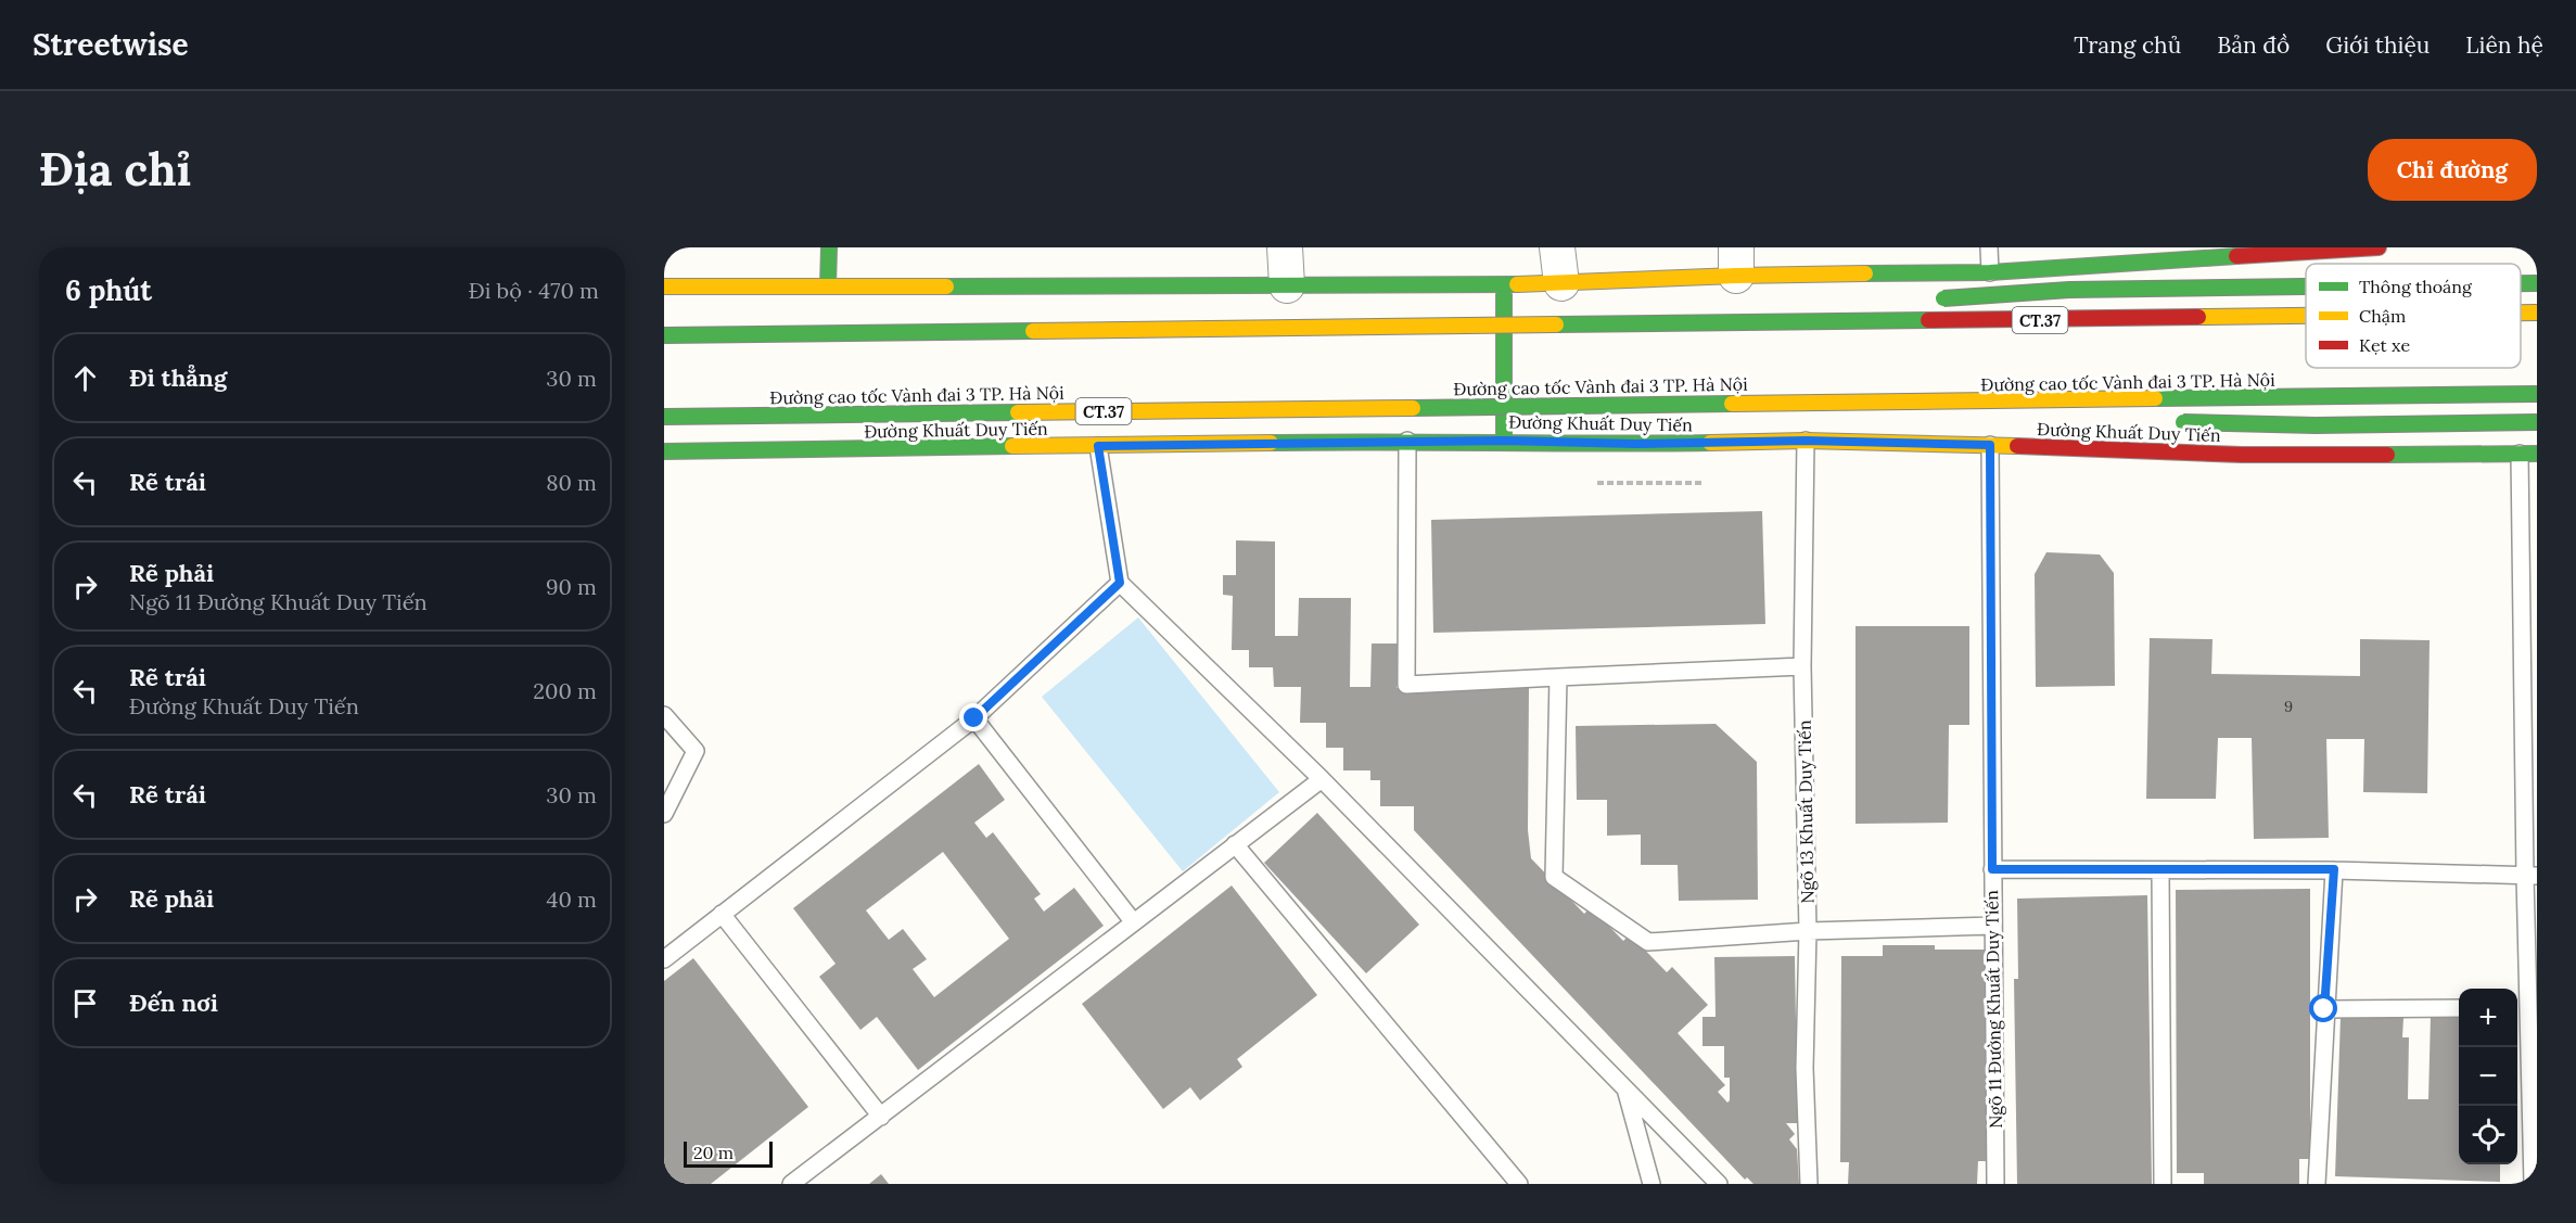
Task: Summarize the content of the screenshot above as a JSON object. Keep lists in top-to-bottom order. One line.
{"streets":{"main road":["CT.37","Đường cao tốc Vành đai 3 TP. Hà Nội","Đường Khuất Duy Tiến"],"lane":["Ngõ 13 Khuất Duy Tiến","Ngõ 11 Đường Khuất Duy Tiến"]},"crossings":[["Đường Khuất Duy Tiến","Ngõ 13 Khuất Duy Tiến"],["Đường Khuất Duy Tiến","Ngõ 11 Đường Khuất Duy Tiến"]],"house_numbers":["9"],"legend":["Thông thoáng","Chậm","Kẹt xe"],"scale_bar":"20 m","page":{"header":"Streetwise","nav":["Trang chủ","Bản đồ","Giới thiệu","Liên hệ"],"buttons":"Chỉ đường","title":"Địa chỉ","heading":["6 phút","Đi bộ · 470 m"],"list":[["Đi thẳng","30 m"],["Rẽ trái","80 m"],["Rẽ phải","Ngõ 11 Đường Khuất Duy Tiến","90 m"],["Rẽ trái","Đường Khuất Duy Tiến","200 m"],["Rẽ trái","30 m"],["Rẽ phải","40 m"],"Đến nơi"],"map_buttons":["+","−"],"scale":"20 m"}}
